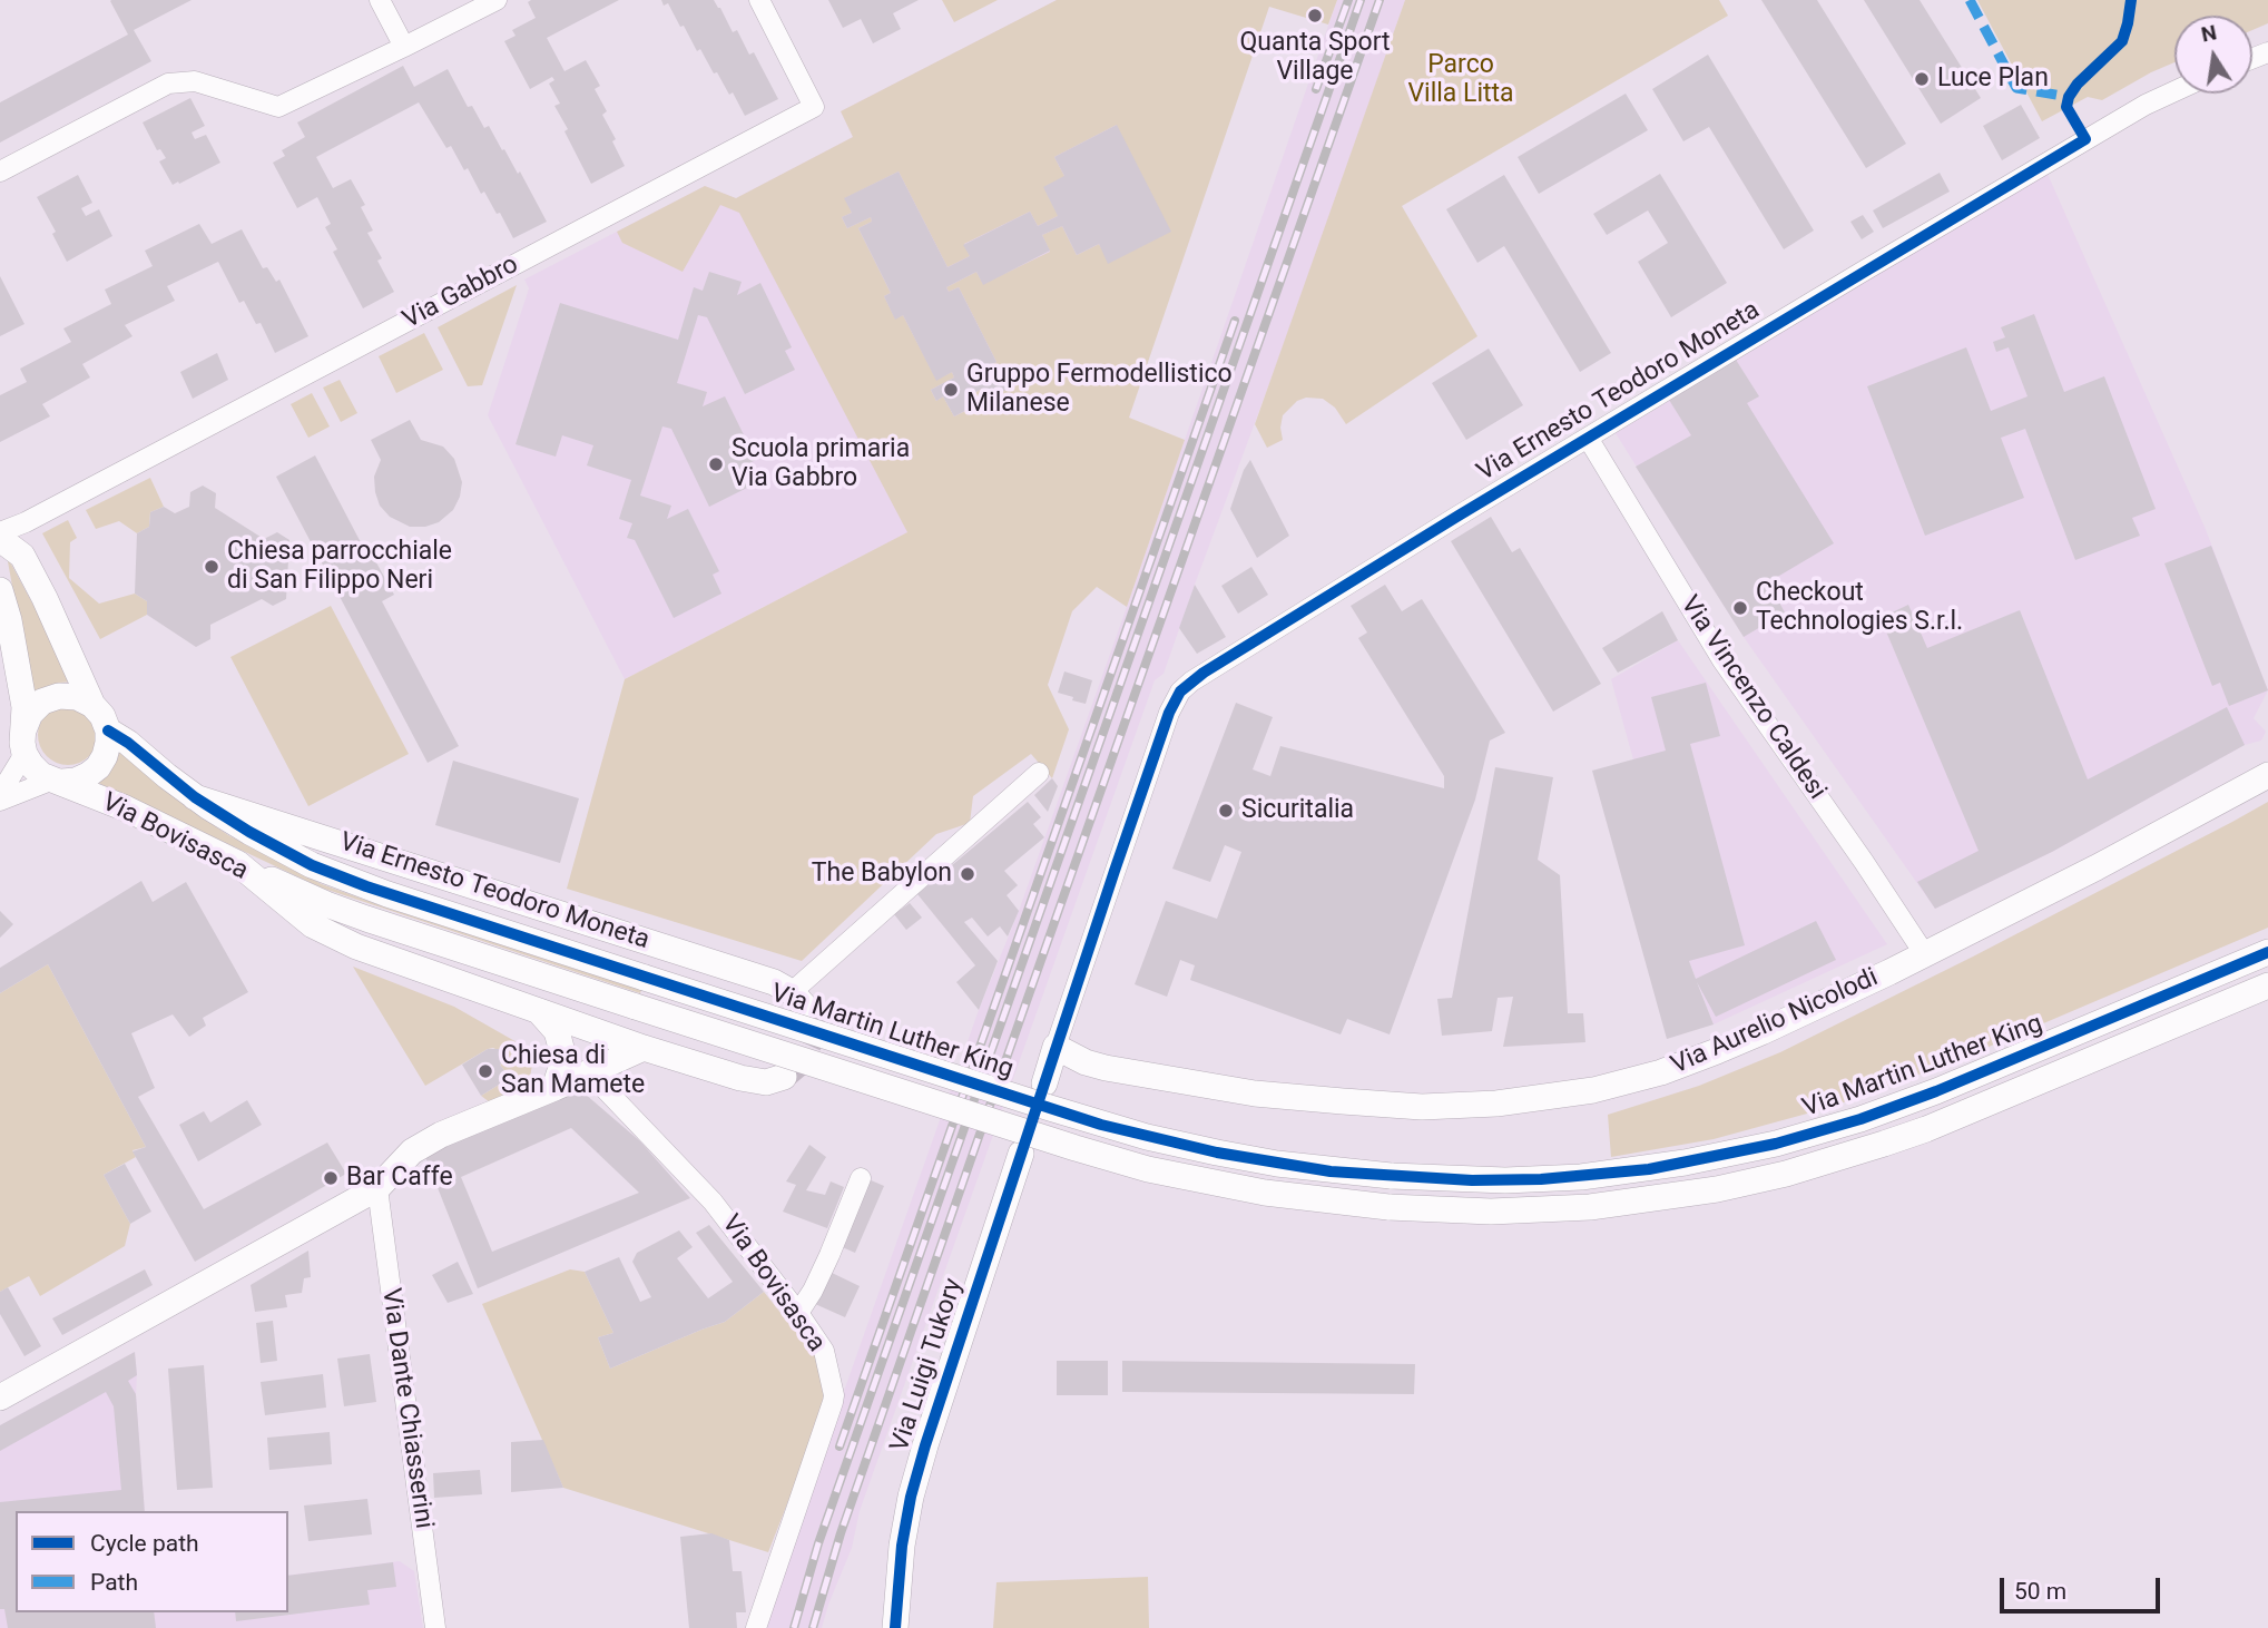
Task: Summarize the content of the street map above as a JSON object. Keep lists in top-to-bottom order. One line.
{"streets":{"street":["Via Gabbro","Via Ernesto Teodoro Moneta","Via Vincenzo Caldesi","Via Bovisasca","Via Aurelio Nicolodi","Via Martin Luther King","Via Luigi Tukory","Via Dante Chiasserini"]},"crossings":[["Via Ernesto Teodoro Moneta","Via Vincenzo Caldesi"],["Via Ernesto Teodoro Moneta","Via Bovisasca"],["Via Ernesto Teodoro Moneta","Via Aurelio Nicolodi"],["Via Ernesto Teodoro Moneta","Via Martin Luther King"],["Via Vincenzo Caldesi","Via Aurelio Nicolodi"],["Via Bovisasca","Via Martin Luther King"]],"parks":["Parco Villa Litta"],"places":["Quanta Sport Village","Luce Plan","Gruppo Fermodellistico Milanese","Scuola primaria Via Gabbro","Chiesa parrocchiale di San Filippo Neri","Checkout Technologies S.r.l.","Sicuritalia","The Babylon","Chiesa di San Mamete","Bar Caffe"],"legend":["Cycle path","Path"],"scale_bar":"50 m","north":"top"}
